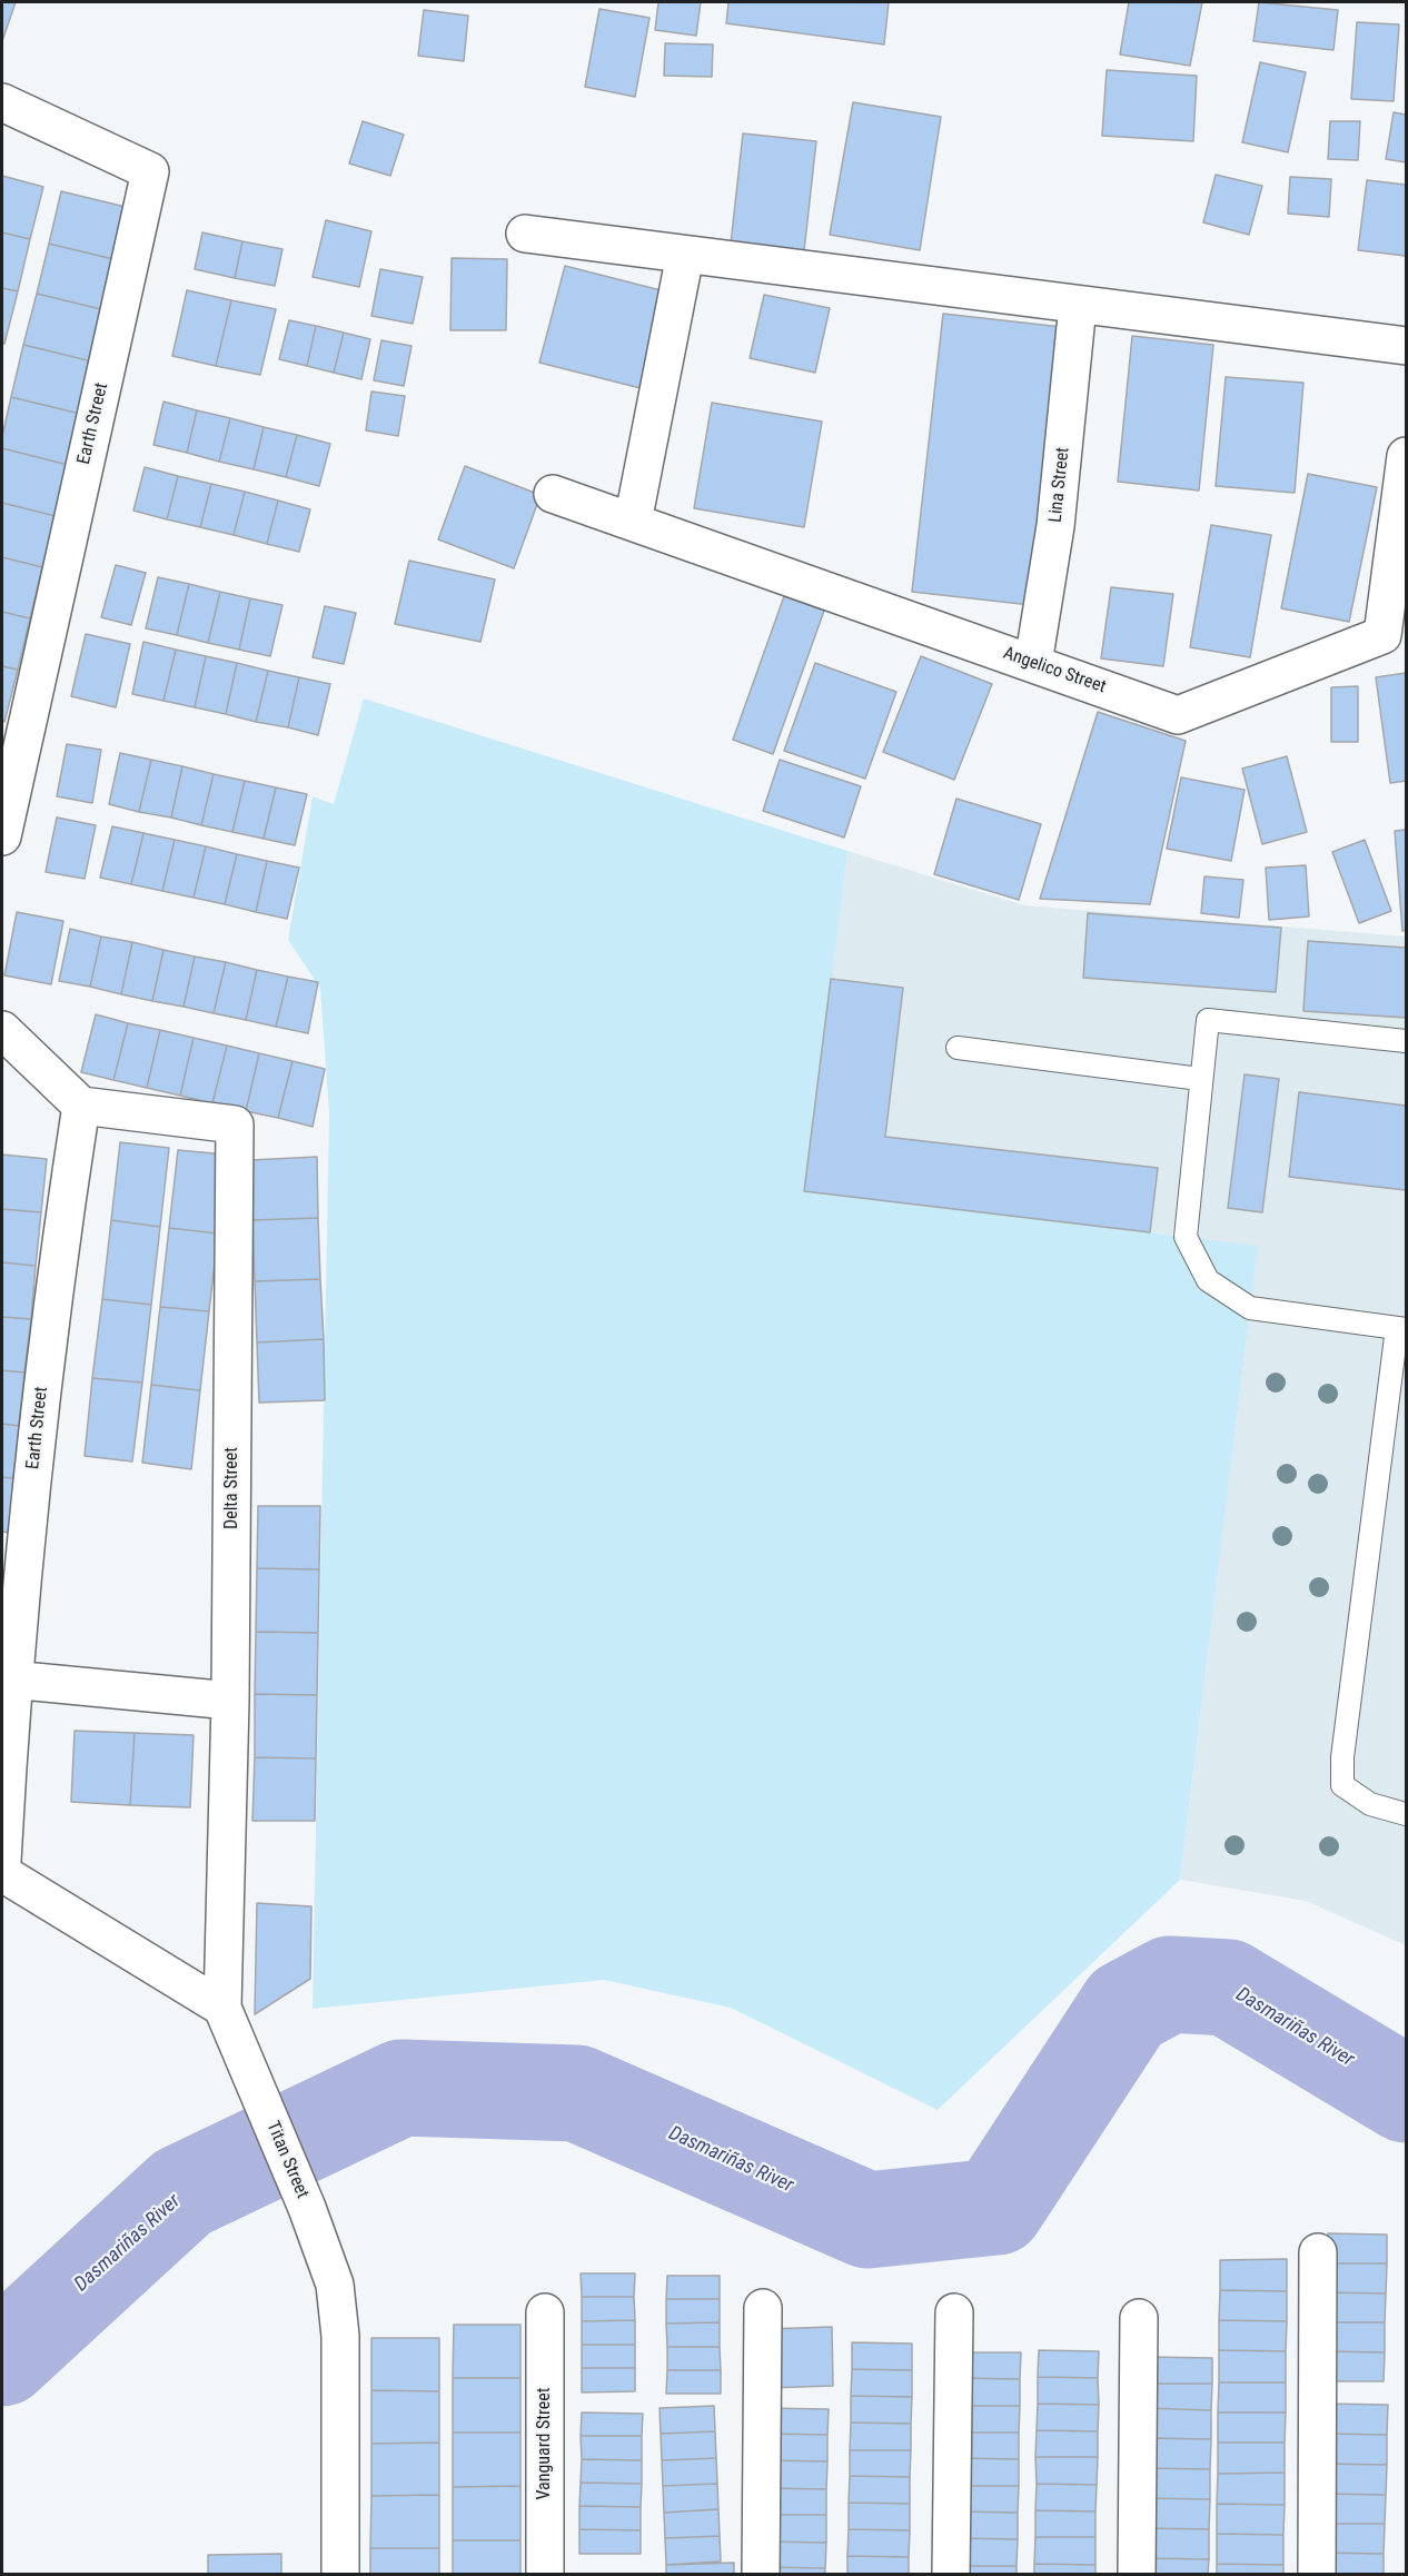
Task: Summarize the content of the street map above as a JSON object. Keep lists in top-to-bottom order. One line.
{"streets":{"street":["Earth Street","Lina Street","Angelico Street","Delta Street","Titan Street","Vanguard Street"]},"crossings":[["Earth Street","Delta Street"],["Lina Street","Angelico Street"],["Delta Street","Titan Street"]],"water":["Dasmariñas River"]}
